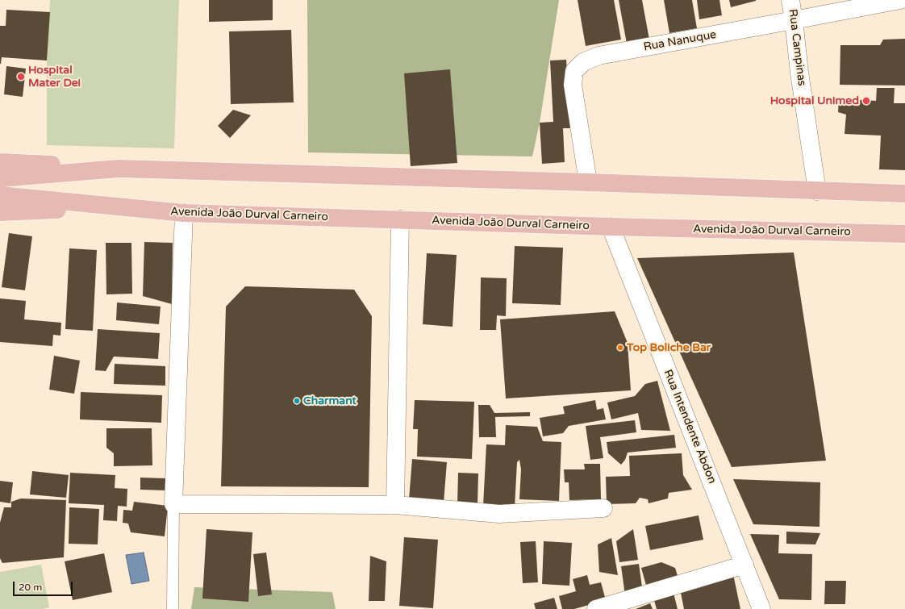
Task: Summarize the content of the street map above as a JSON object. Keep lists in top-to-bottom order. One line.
{"streets":{"main road":["Avenida João Durval Carneiro"],"street":["Rua Nanuque","Rua Campinas","Rua Intendente Abdon"]},"crossings":[["Rua Nanuque","Rua Campinas"],["Avenida João Durval Carneiro","Rua Intendente Abdon"]],"places":["Hospital Mater Dei","Hospital Unimed","Top Boliche Bar","Charmant"],"scale_bar":"20 m"}
